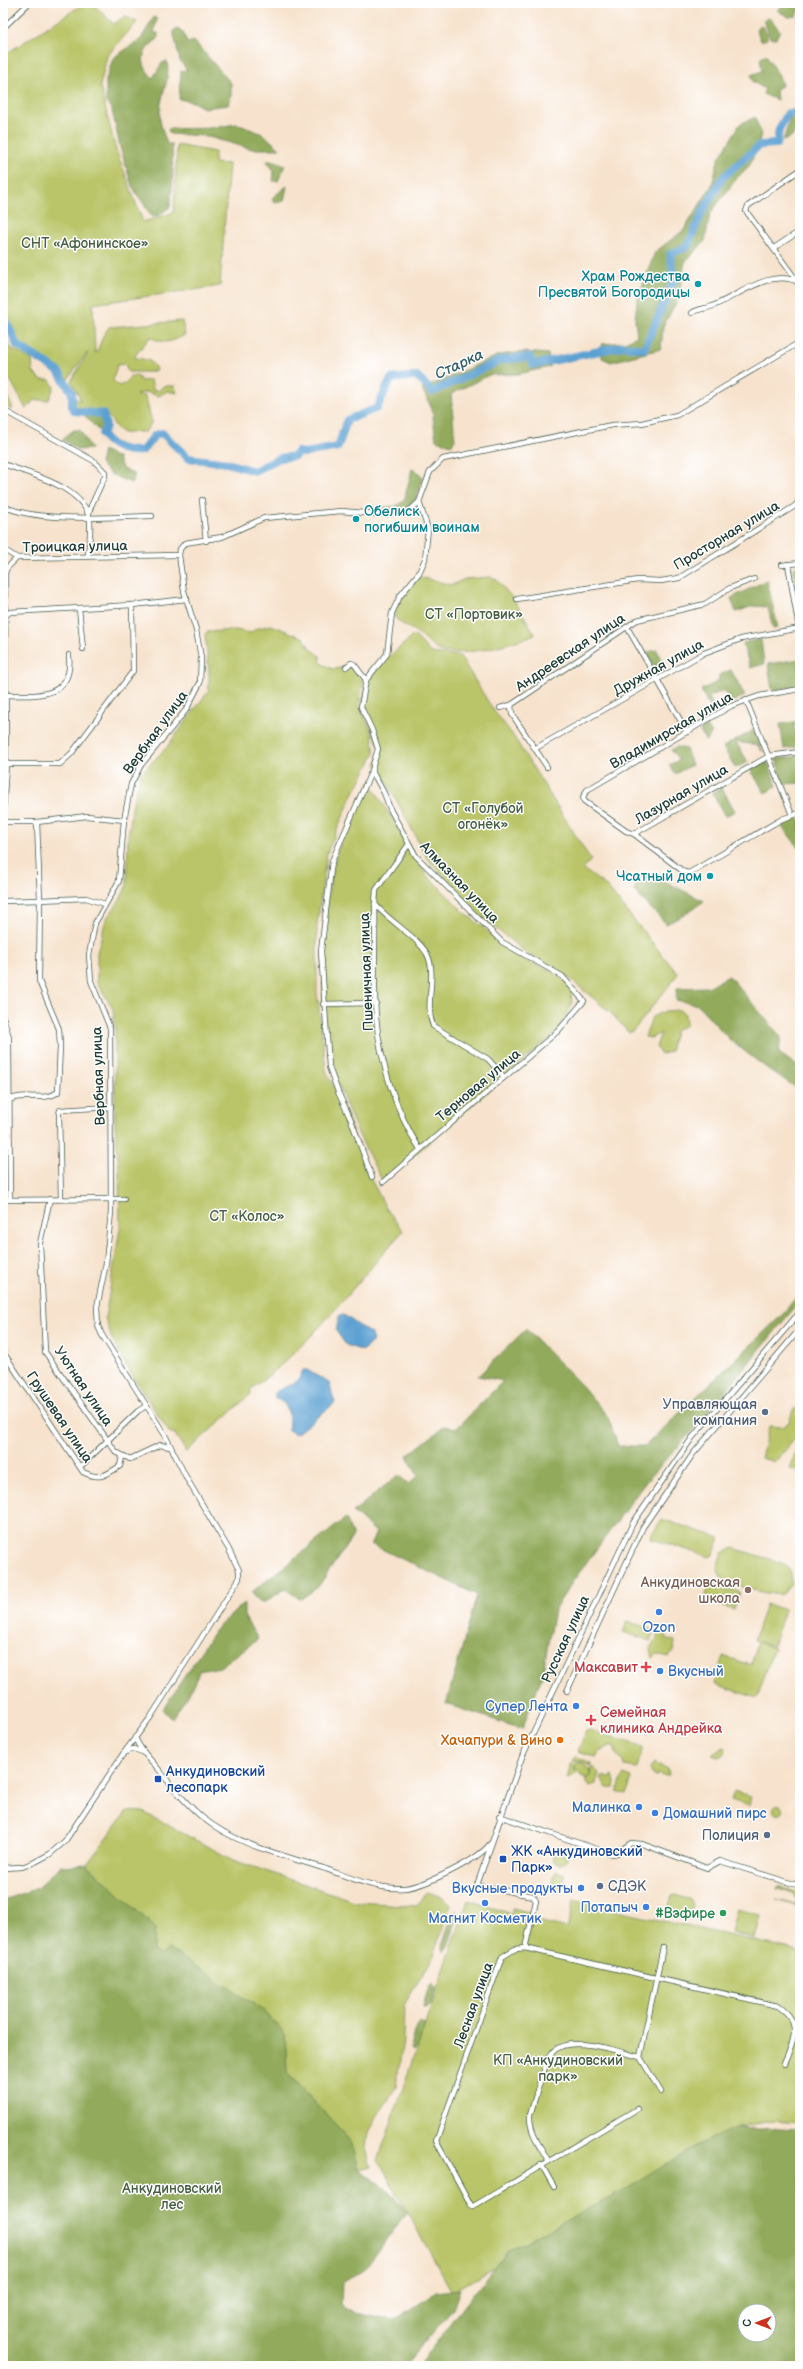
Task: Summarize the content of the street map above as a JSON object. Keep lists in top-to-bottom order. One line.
{"streets":{"street":["Просторная улица","Троицкая улица","Андреевская улица","Дружная улица","Владимирская улица","Вербная улица","Лазурная улица","Алмазная улица","Пшеничная улица","Терновая улица","Уютная улица","Грушевая улица","Русская улица","Лесная улица"]},"crossings":[["Троицкая улица","Вербная улица"],["Владимирская улица","Лазурная улица"],["Алмазная улица","Пшеничная улица"],["Алмазная улица","Терновая улица"],["Пшеничная улица","Терновая улица"],["Уютная улица","Грушевая улица"],["Русская улица","Лесная улица"]],"water":["Старка"],"parks":["СНТ «Афонинское»","СТ «Портовик»","СТ «Голубой огонёк»","СТ «Колос»","КП «Анкудиновский парк»","Анкудиновский лес"],"places":{"other":["Храм Рождества Пресвятой Богородицы","Обелиск погибшим воинам","Чсатный дом","Управляющая компания","Анкудиновская школа","Ozon","Вкусный","Супер Лента","Хачапури & Вино","Малинка","Домашний пирс","Полиция","СДЭК","Вкусные продукты","Магнит Косметик","Потапыч","#Вэфире"],"health":["Максавит","Семейная клиника Андрейка"],"transit":["Анкудиновский лесопарк","ЖК «Анкудиновский Парк»"]},"north":"left"}
